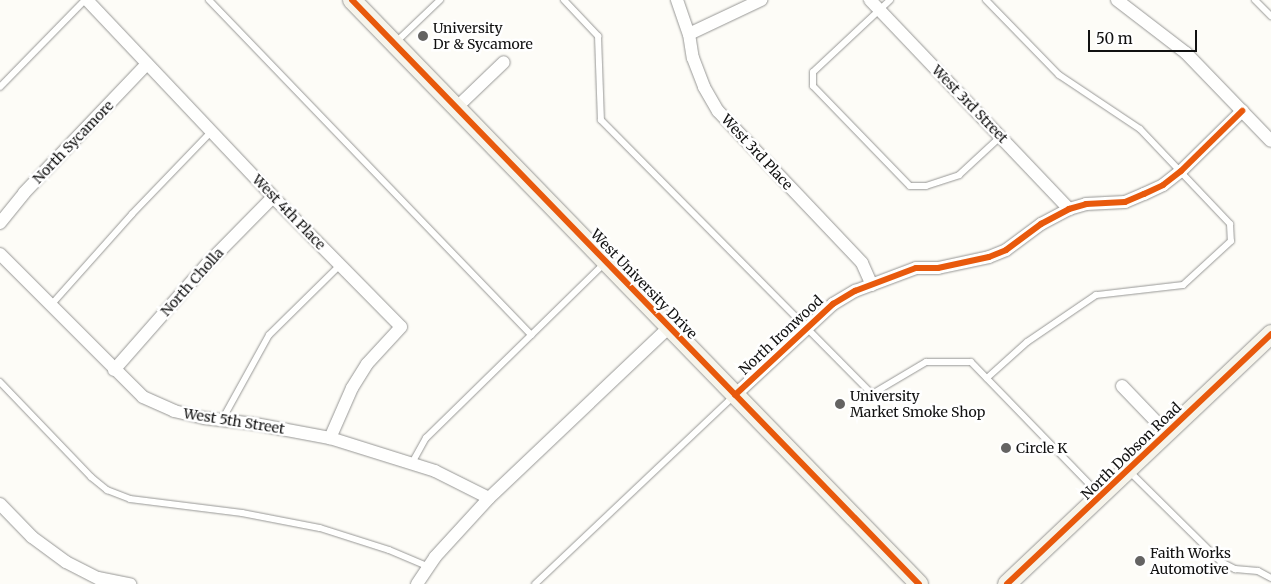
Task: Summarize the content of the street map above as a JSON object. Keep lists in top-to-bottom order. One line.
{"streets":{"main road":["West University Drive","North Dobson Road"],"street":["West 3rd Street","North Sycamore","West 3rd Place","West 4th Place","North Cholla","North Ironwood","West 5th Street"]},"crossings":[["West 3rd Street","North Ironwood"],["North Sycamore","West 4th Place"],["West 3rd Place","North Ironwood"],["West 4th Place","North Cholla"],["West 4th Place","West 5th Street"],["North Cholla","West 5th Street"],["West University Drive","North Ironwood"]],"places":["University Dr & Sycamore","University Market Smoke Shop","Circle K","Faith Works Automotive"],"scale_bar":"50 m"}
